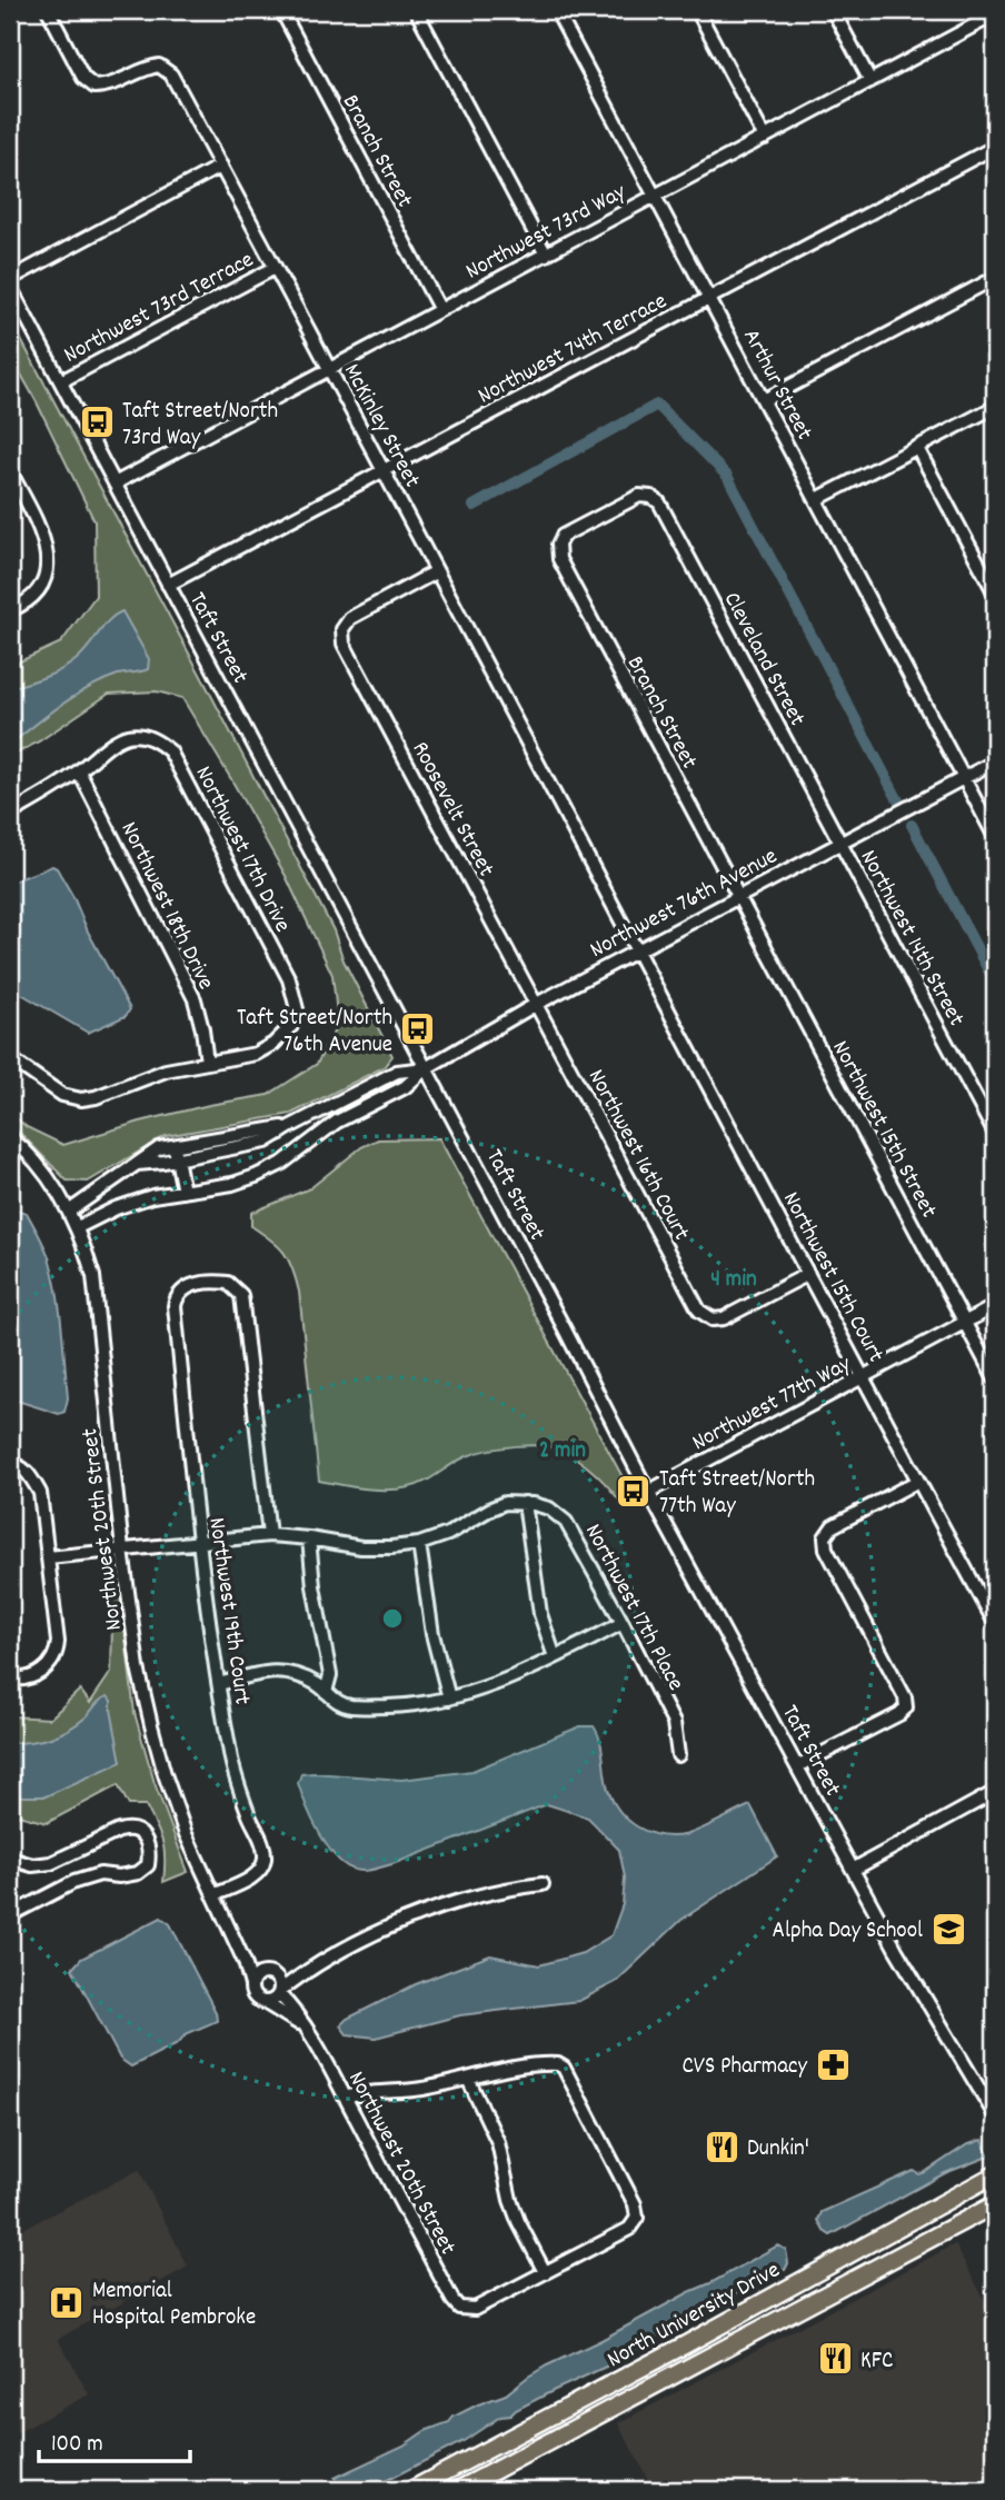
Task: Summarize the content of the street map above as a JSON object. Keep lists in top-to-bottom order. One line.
{"streets":{"main road":["North University Drive"],"street":["Branch Street","Northwest 73rd Way","Northwest 73rd Terrace","Northwest 74th Terrace","Arthur Street","McKinley Street","Taft Street","Cleveland Street","Roosevelt Street","Northwest 17th Drive","Northwest 76th Avenue","Northwest 18th Drive","Northwest 14th Street","Northwest 15th Street","Northwest 16th Court","Northwest 15th Court","Northwest 77th Way","Northwest 20th Street","Northwest 17th Place","Northwest 19th Court"]},"crossings":[["Branch Street","Northwest 73rd Way"],["Branch Street","Cleveland Street"],["Branch Street","Northwest 76th Avenue"],["Branch Street","Northwest 15th Street"],["Northwest 73rd Way","Arthur Street"],["Northwest 73rd Way","McKinley Street"],["Northwest 73rd Way","Taft Street"],["Northwest 73rd Terrace","McKinley Street"],["Northwest 73rd Terrace","Taft Street"],["Northwest 74th Terrace","Arthur Street"],["Northwest 74th Terrace","McKinley Street"],["Northwest 74th Terrace","Taft Street"],["Arthur Street","Northwest 76th Avenue"],["McKinley Street","Roosevelt Street"],["McKinley Street","Northwest 76th Avenue"],["McKinley Street","Northwest 15th Court"],["Taft Street","Northwest 76th Avenue"],["Taft Street","Northwest 77th Way"],["Cleveland Street","Northwest 76th Avenue"],["Cleveland Street","Northwest 14th Street"],["Roosevelt Street","Northwest 76th Avenue"],["Roosevelt Street","Northwest 16th Court"],["Northwest 17th Drive","Northwest 18th Drive"],["Northwest 76th Avenue","Northwest 14th Street"],["Northwest 76th Avenue","Northwest 15th Street"],["Northwest 76th Avenue","Northwest 16th Court"],["Northwest 76th Avenue","Northwest 15th Court"],["Northwest 76th Avenue","Northwest 20th Street"],["Northwest 15th Street","Northwest 77th Way"],["Northwest 16th Court","Northwest 15th Court"],["Northwest 15th Court","Northwest 77th Way"],["Northwest 20th Street","Northwest 19th Court"]],"places":{"bus stop":["Taft Street/North 73rd Way","Taft Street/North 76th Avenue","Taft Street/North 77th Way"],"school or university":["Alpha Day School"],"pharmacy":["CVS Pharmacy"],"restaurant":["Dunkin'","KFC"],"hospital":["Memorial Hospital Pembroke"]},"scale_bar":"100 m","rings":["4 min","2 min"]}
